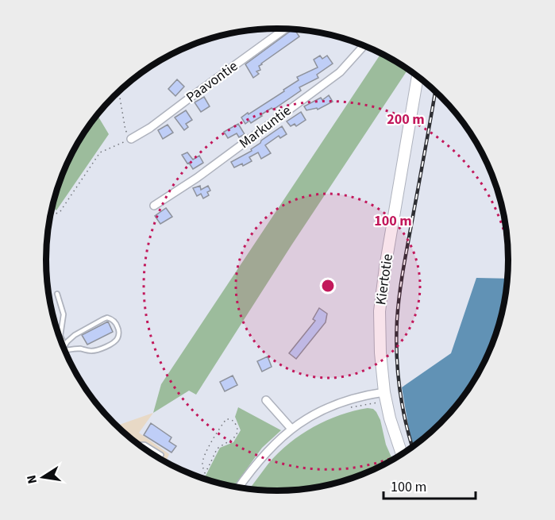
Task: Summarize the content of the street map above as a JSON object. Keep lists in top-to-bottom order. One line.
{"streets":{"street":["Paavontie","Markuntie","Kiertotie"]},"scale_bar":"100 m","north":"left","rings":["200 m","100 m"]}
